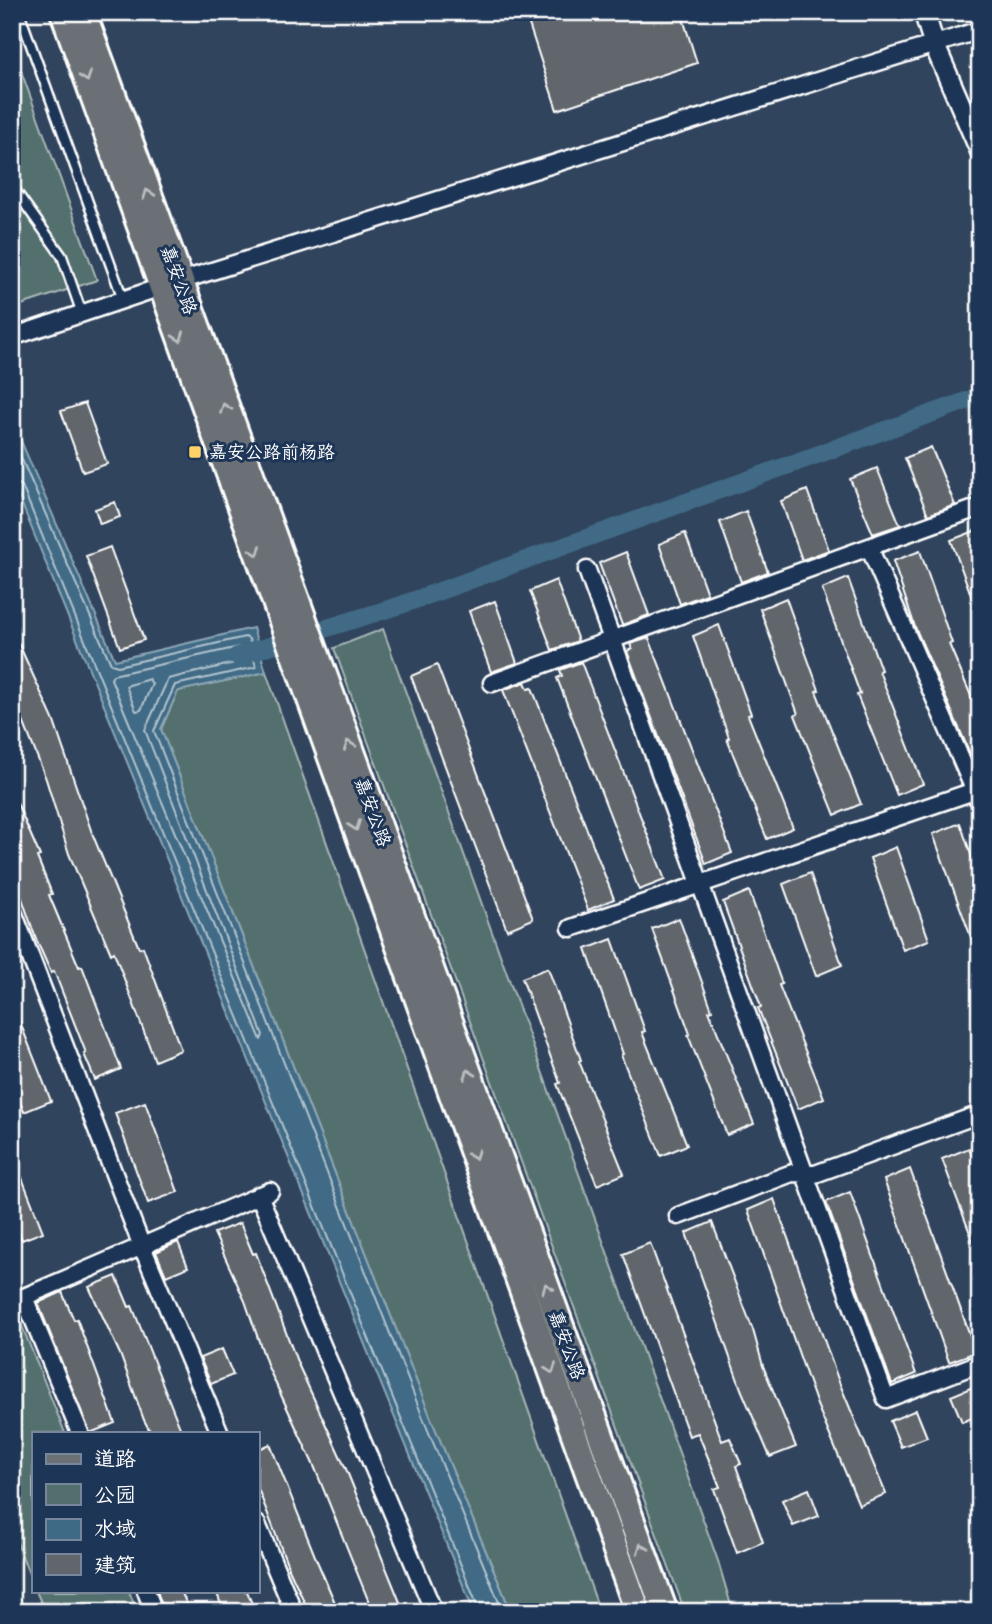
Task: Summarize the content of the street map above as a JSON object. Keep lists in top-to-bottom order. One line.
{"streets":{"main road":["嘉安公路"]},"places":{"transit":["嘉安公路前杨路"]},"legend":["道路","公园","水域","建筑"]}
